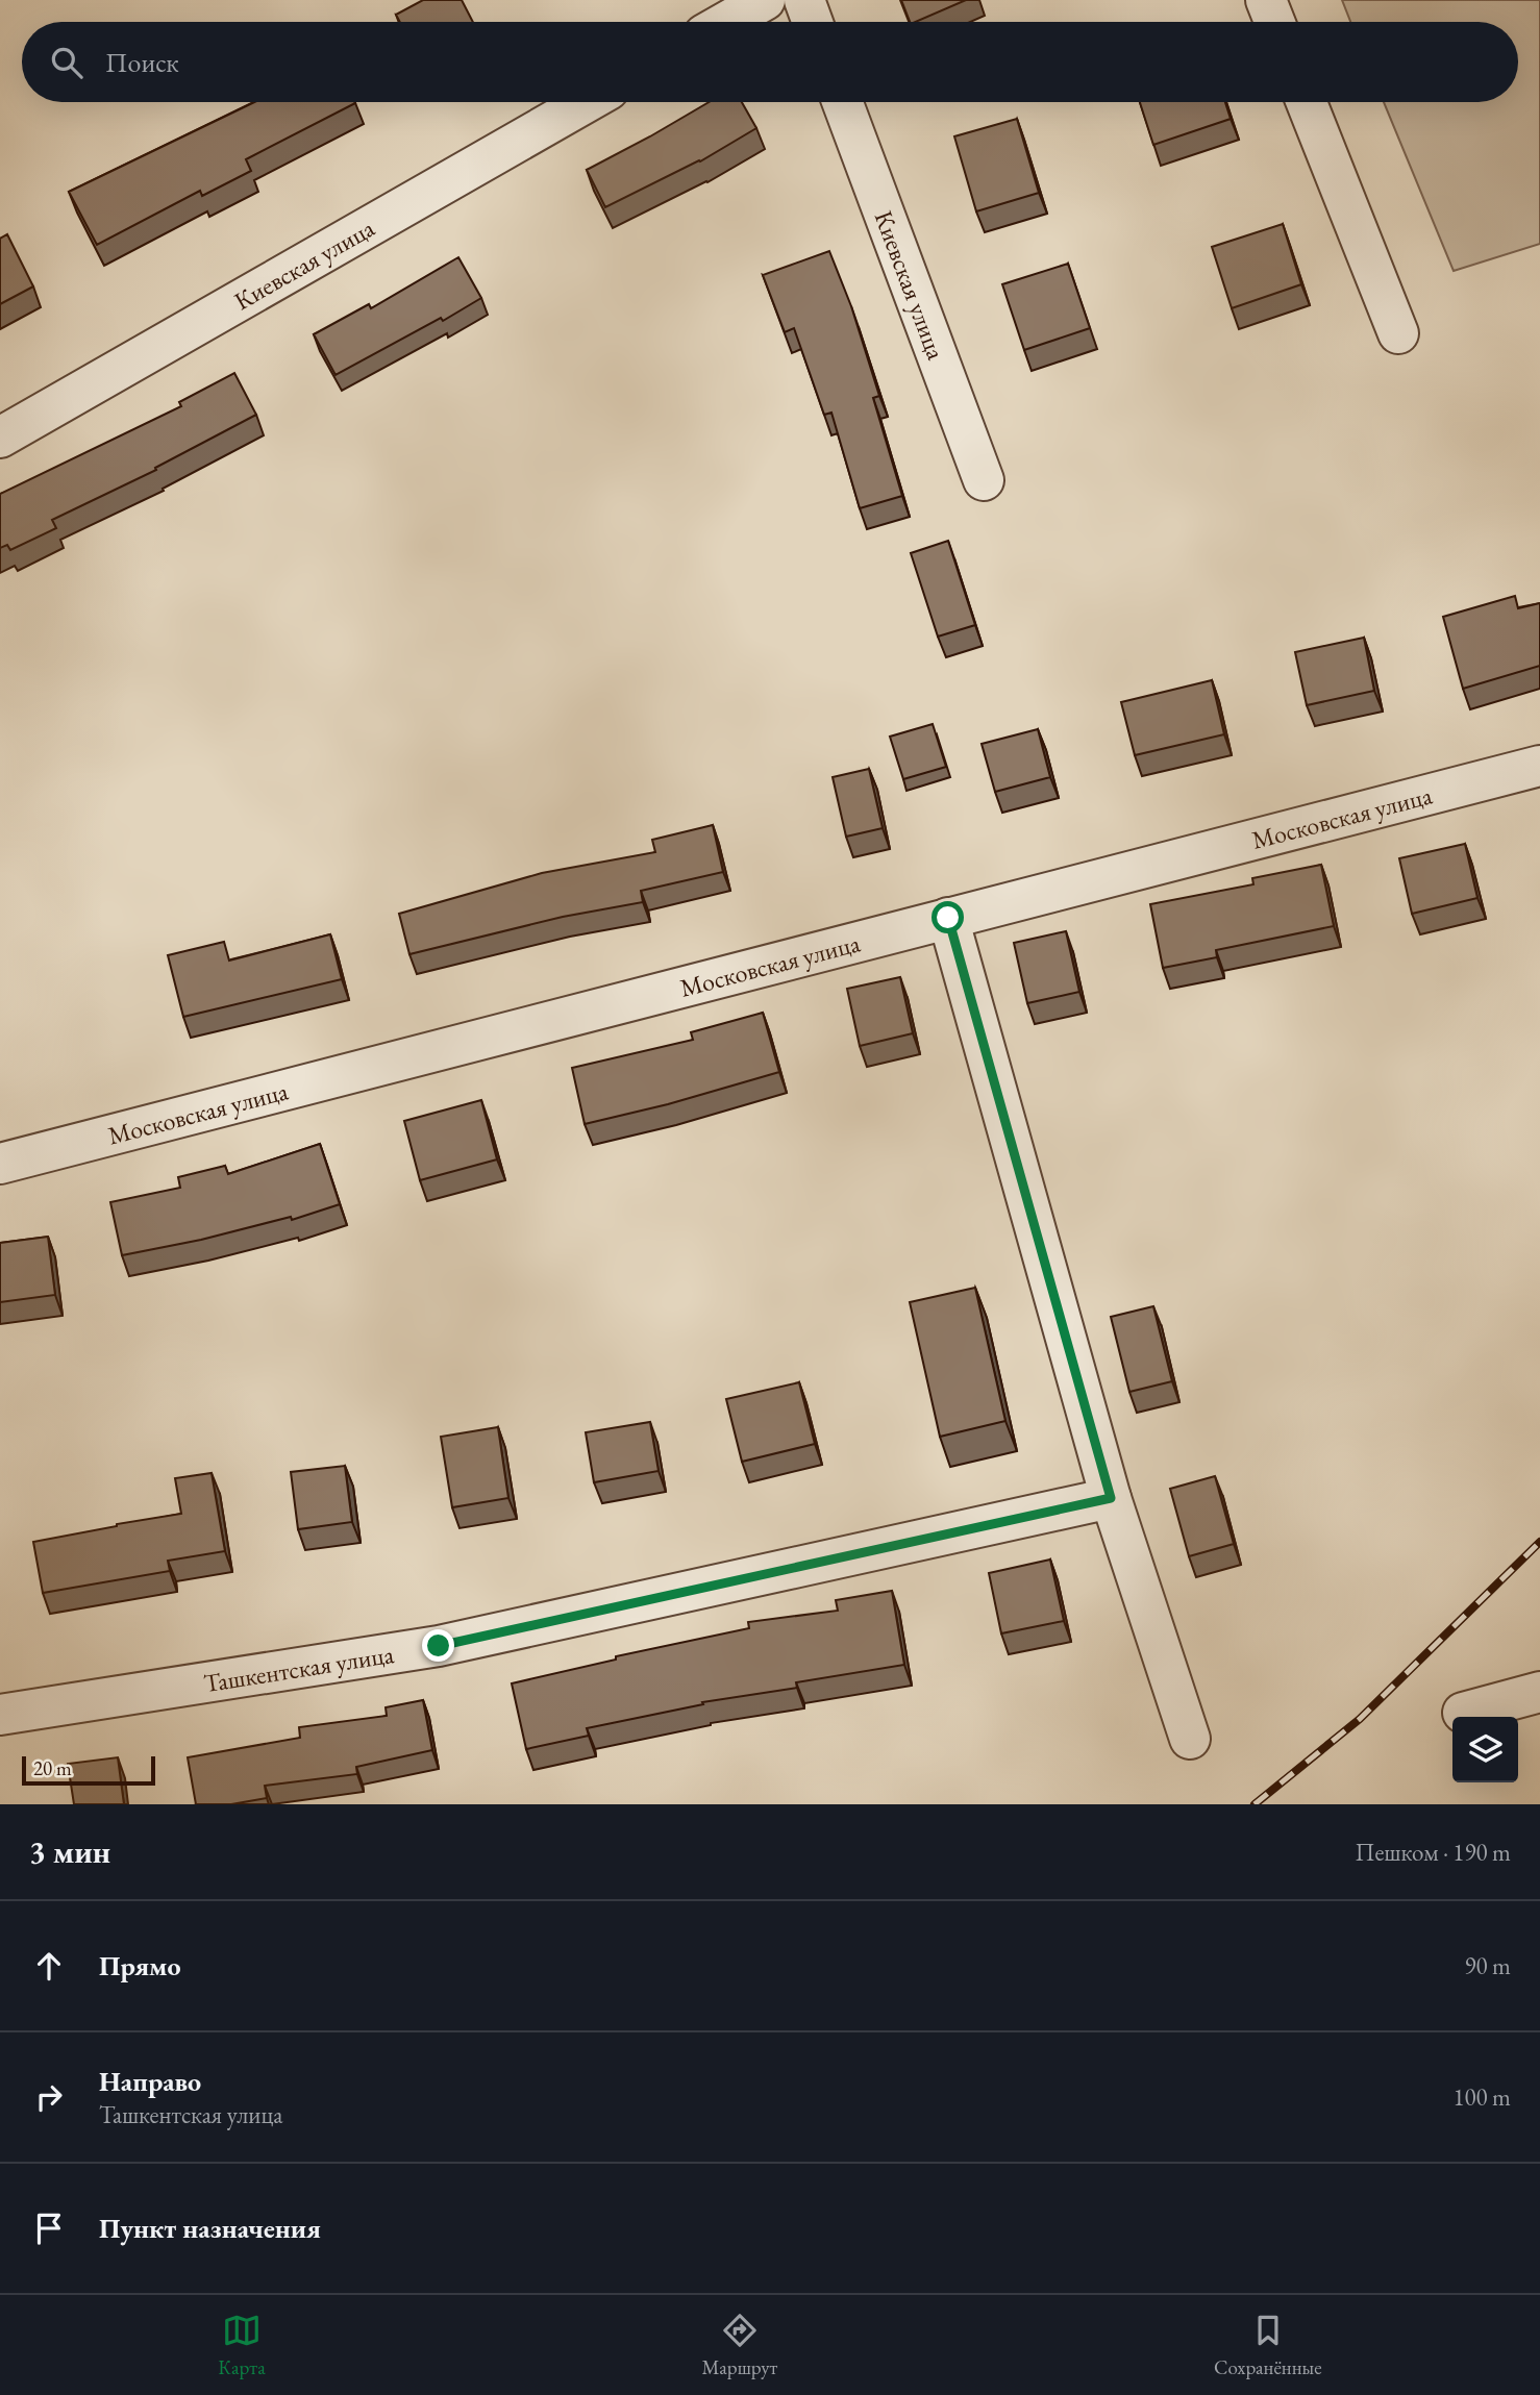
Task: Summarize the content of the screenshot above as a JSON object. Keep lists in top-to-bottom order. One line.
{"streets":{"street":["Киевская улица","Московская улица","Ташкентская улица"]},"scale_bar":"20 m","page":{"search":"Поиск","scale":"20 m","heading":["3 мин","Пешком · 190 m"],"list":[["Прямо","90 m"],["Направо","Ташкентская улица","100 m"],"Пункт назначения"],"nav":["Карта","Маршрут","Сохранённые"]}}
